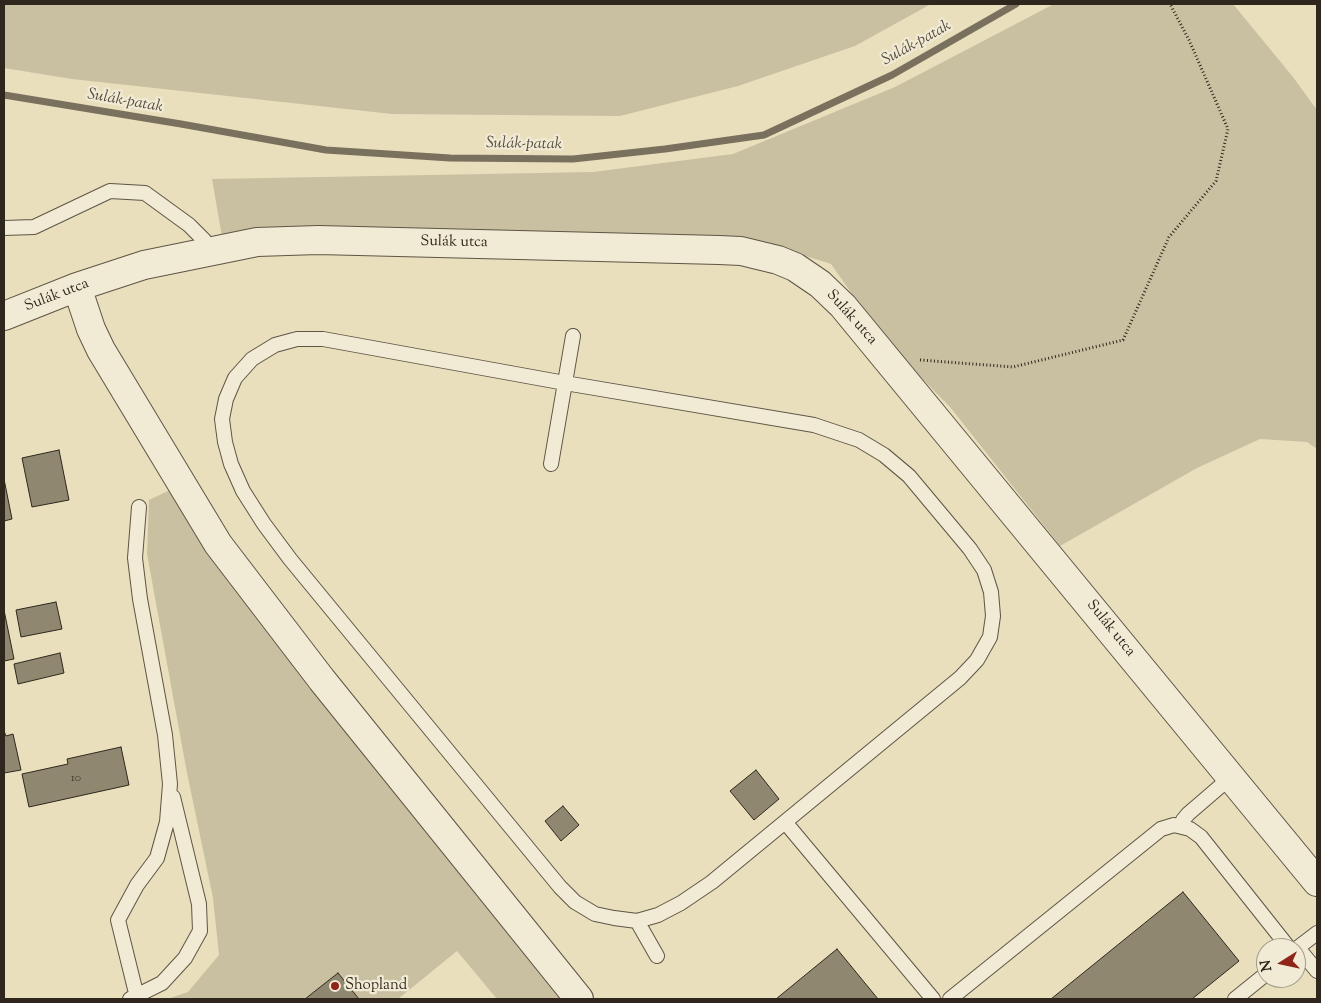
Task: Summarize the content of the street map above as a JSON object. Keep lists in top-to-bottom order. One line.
{"streets":{"street":["Sulák utca"]},"water":["Sulák-patak"],"places":["Shopland"],"house_numbers":["10"],"north":"left"}
